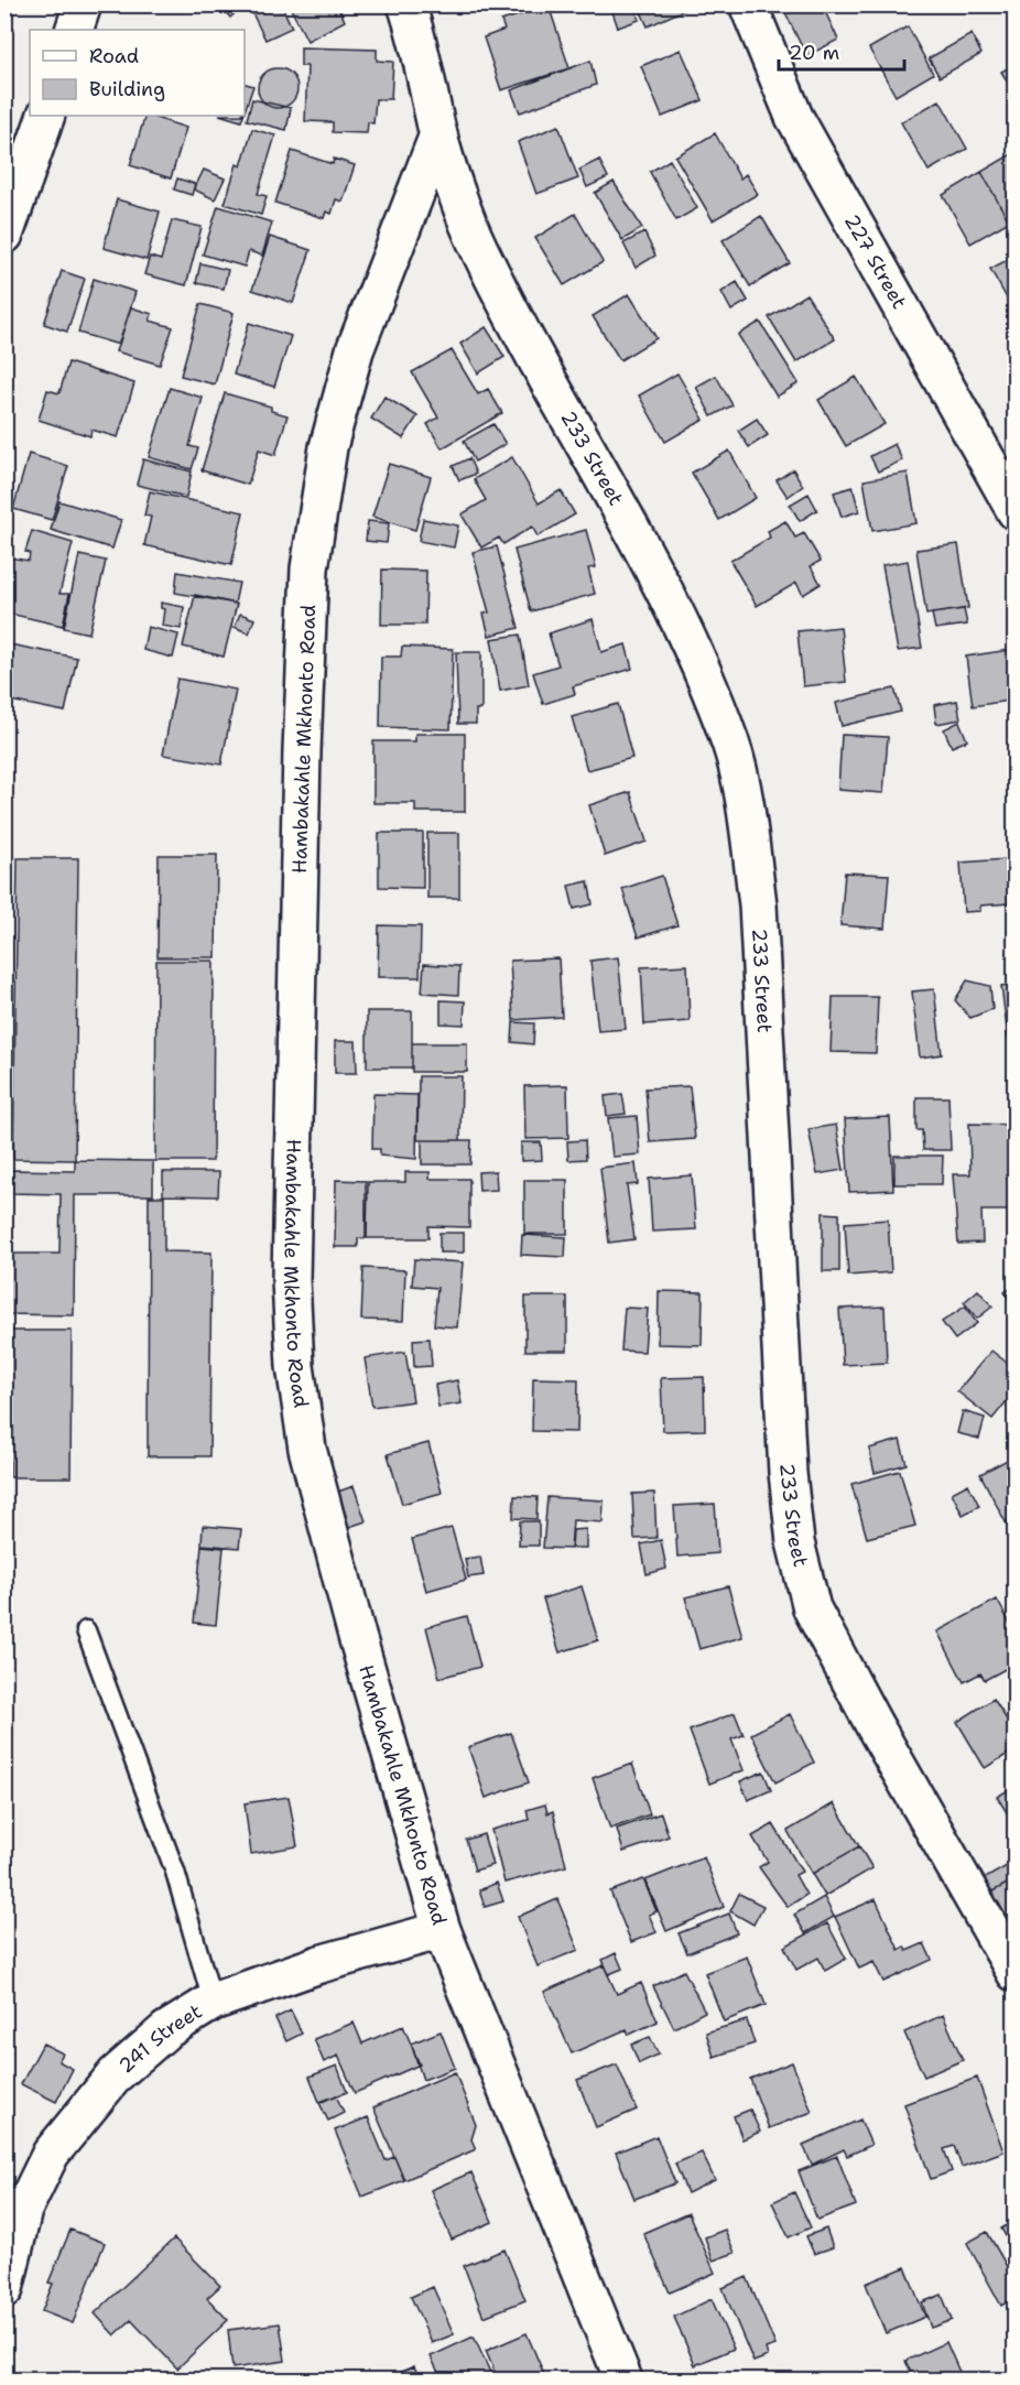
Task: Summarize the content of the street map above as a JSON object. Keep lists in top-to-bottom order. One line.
{"streets":{"street":["227 Street","233 Street","Hambakahle Mkhonto Road","241 Street"]},"crossings":[["233 Street","Hambakahle Mkhonto Road"],["Hambakahle Mkhonto Road","241 Street"]],"legend":["Road","Building"],"scale_bar":"20 m"}
